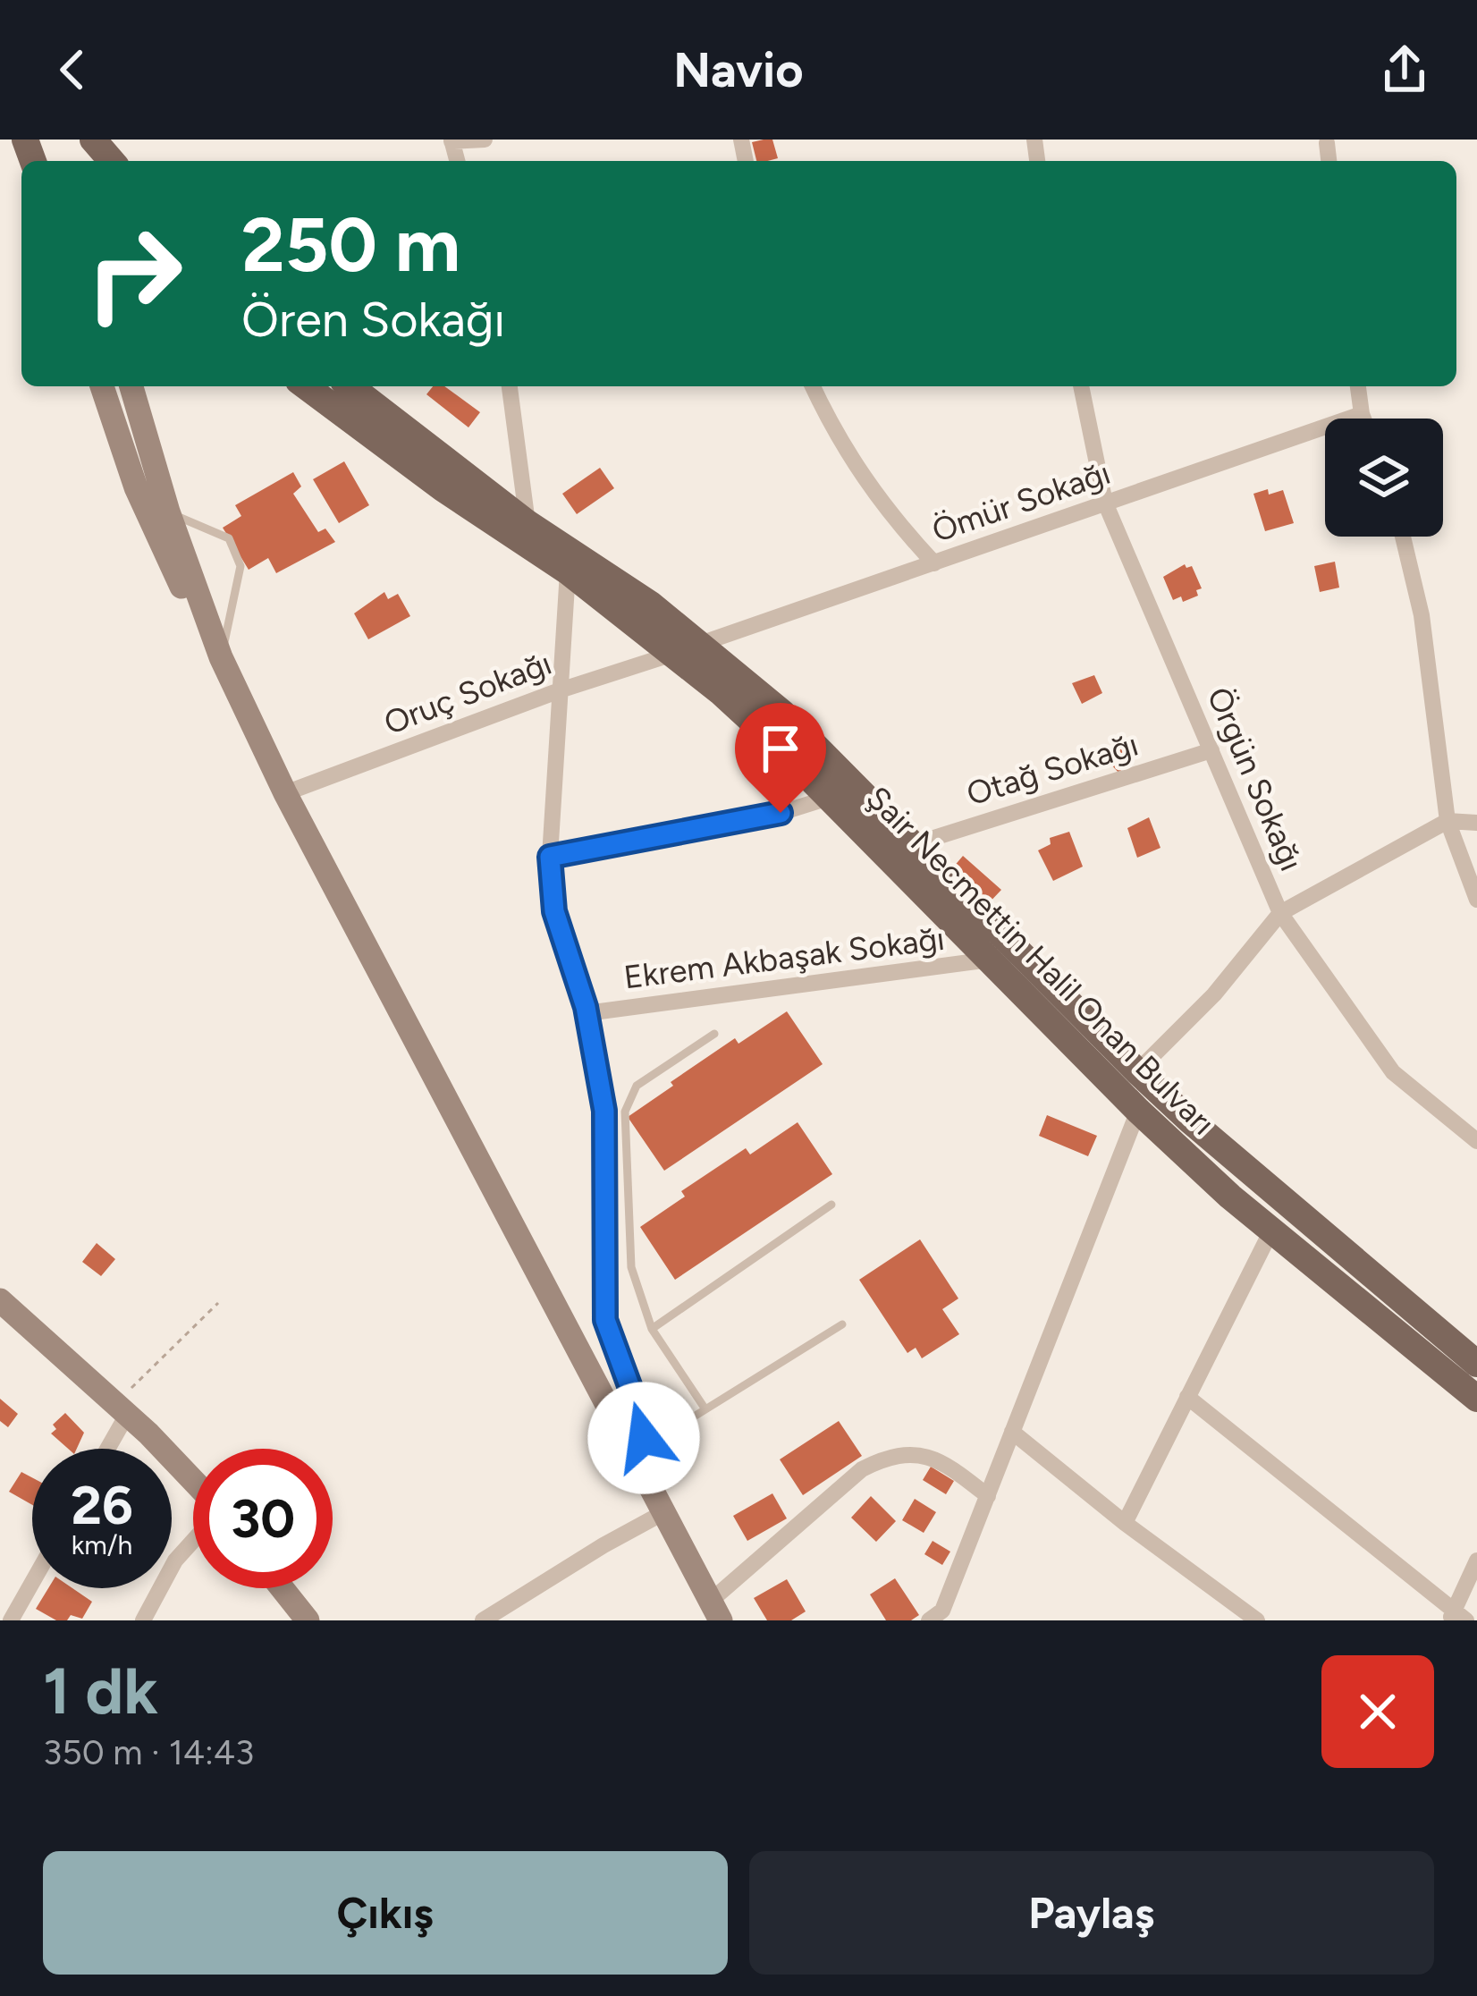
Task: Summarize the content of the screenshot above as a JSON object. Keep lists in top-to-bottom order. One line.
{"streets":{"main road":["Şair Necmettin Halil Onan Bulvarı"],"street":["Ömür Sokağı","Oruç Sokağı","Otağ Sokağı","Örgün Sokağı","Ekrem Akbaşak Sokağı"]},"crossings":[["Ömür Sokağı","Örgün Sokağı"],["Ömür Sokağı","Şair Necmettin Halil Onan Bulvarı"],["Oruç Sokağı","Şair Necmettin Halil Onan Bulvarı"],["Otağ Sokağı","Örgün Sokağı"],["Otağ Sokağı","Şair Necmettin Halil Onan Bulvarı"],["Ekrem Akbaşak Sokağı","Şair Necmettin Halil Onan Bulvarı"]],"page":{"header":"Navio","turn":["250 m","Ören Sokağı"],"speed":"26 km/h","limit":"30","heading":["1 dk","350 m · 14:43"],"buttons":["Çıkış","Paylaş"]}}
